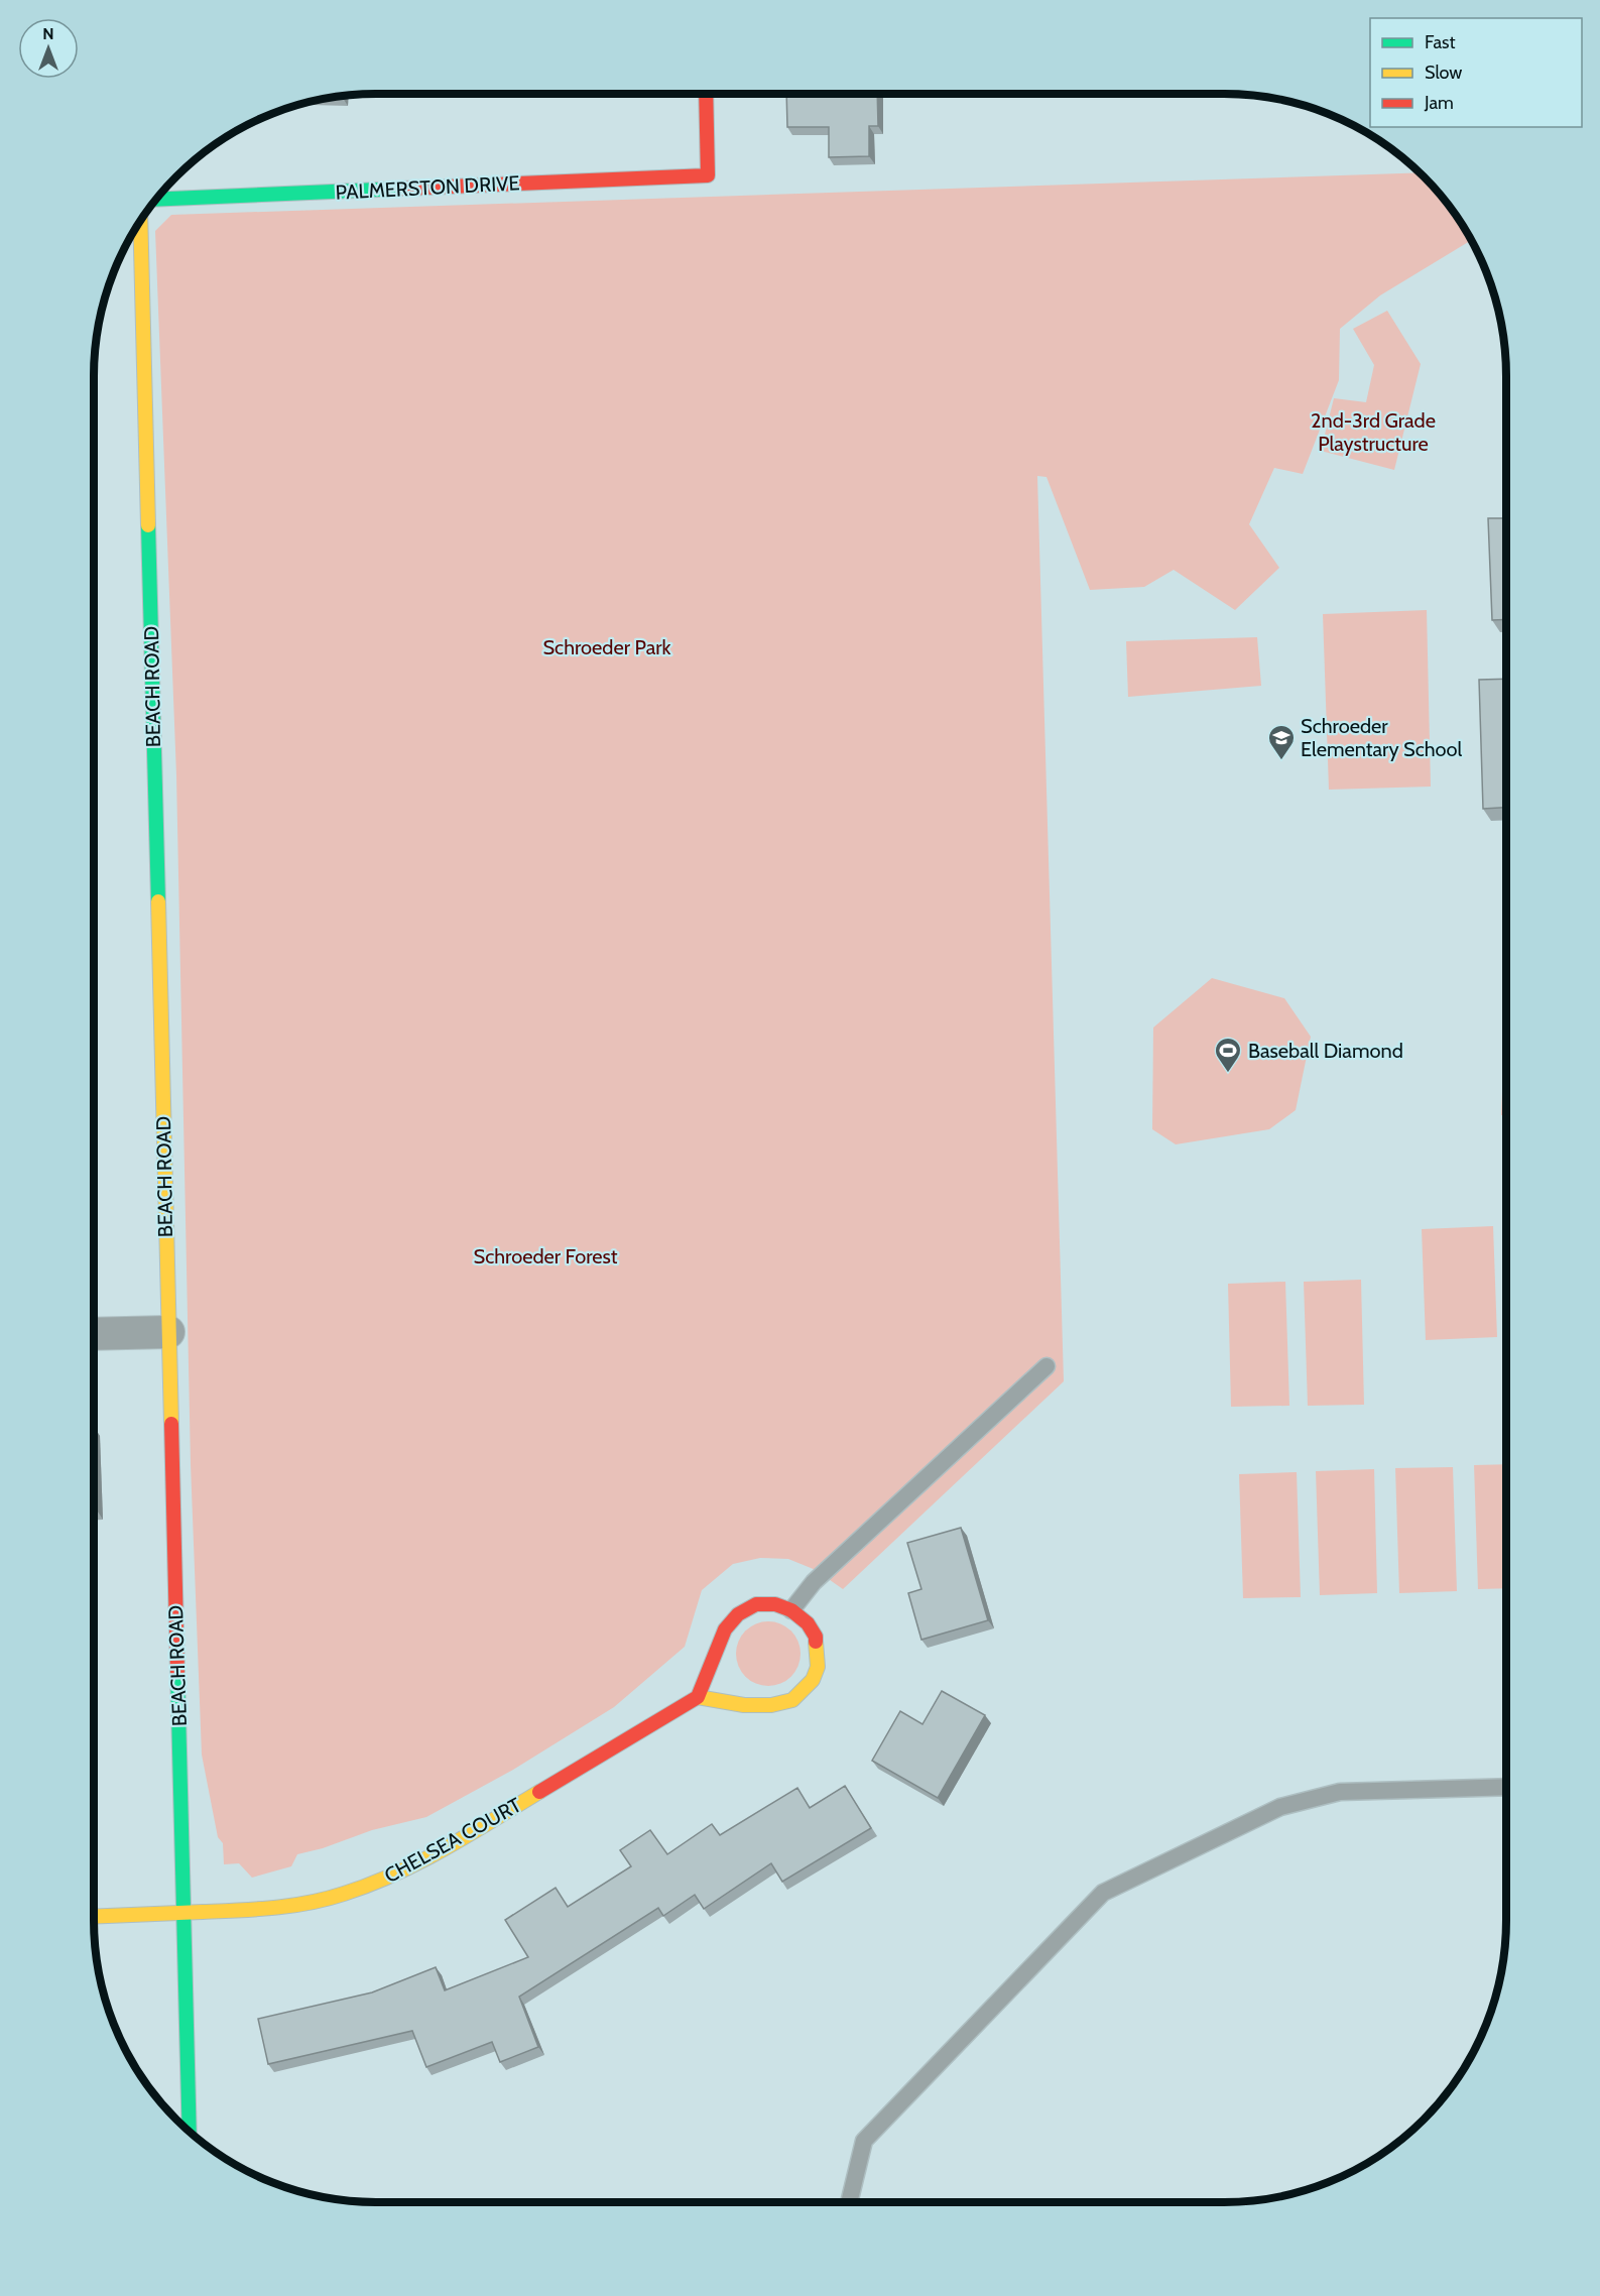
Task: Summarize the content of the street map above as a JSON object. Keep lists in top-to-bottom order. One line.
{"streets":{"street":["PALMERSTON DRIVE","BEACH ROAD","CHELSEA COURT"]},"crossings":[["BEACH ROAD","CHELSEA COURT"]],"parks":["2nd-3rd Grade Playstructure","Schroeder Park","Schroeder Forest"],"places":{"school or university":["Schroeder Elementary School"],"sports":["Baseball Diamond"]},"legend":["Fast","Slow","Jam"],"north":"top"}
